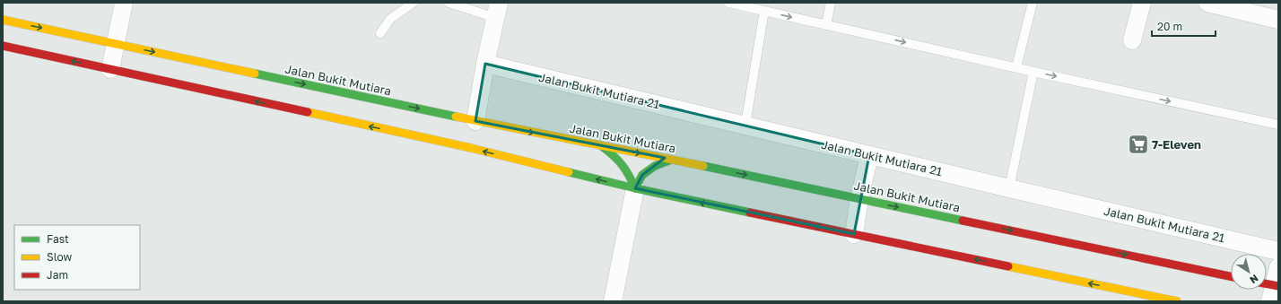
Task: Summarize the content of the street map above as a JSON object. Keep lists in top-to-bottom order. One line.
{"streets":{"street":["Jalan Bukit Mutiara","Jalan Bukit Mutiara 21"]},"places":{"supermarket":["7-Eleven"]},"legend":["Fast","Slow","Jam"],"scale_bar":"20 m","north":"bottom right"}
